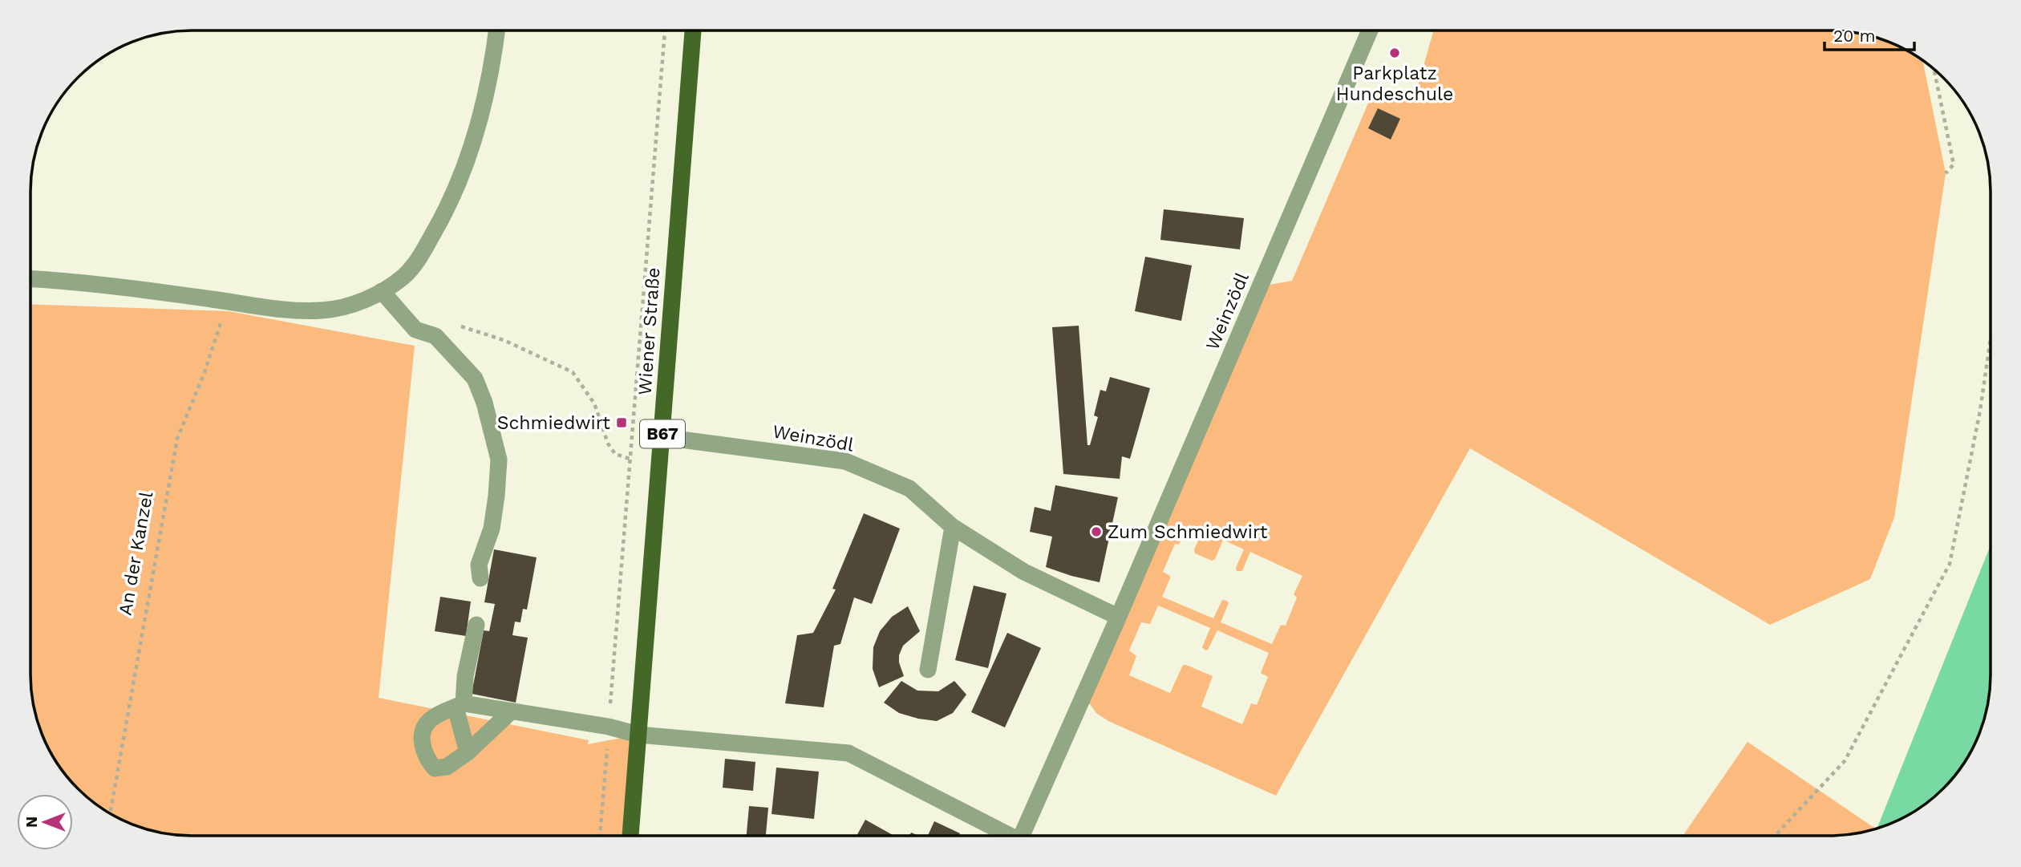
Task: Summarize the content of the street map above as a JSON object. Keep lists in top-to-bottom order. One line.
{"streets":{"main road":["Wiener Straße","B67"],"street":["Weinzödl"],"path":["An der Kanzel"]},"crossings":[["Weinzödl","Wiener Straße"]],"places":{"other":["Parkplatz Hundeschule","Zum Schmiedwirt"],"transit":["Schmiedwirt"]},"scale_bar":"20 m","north":"left"}
